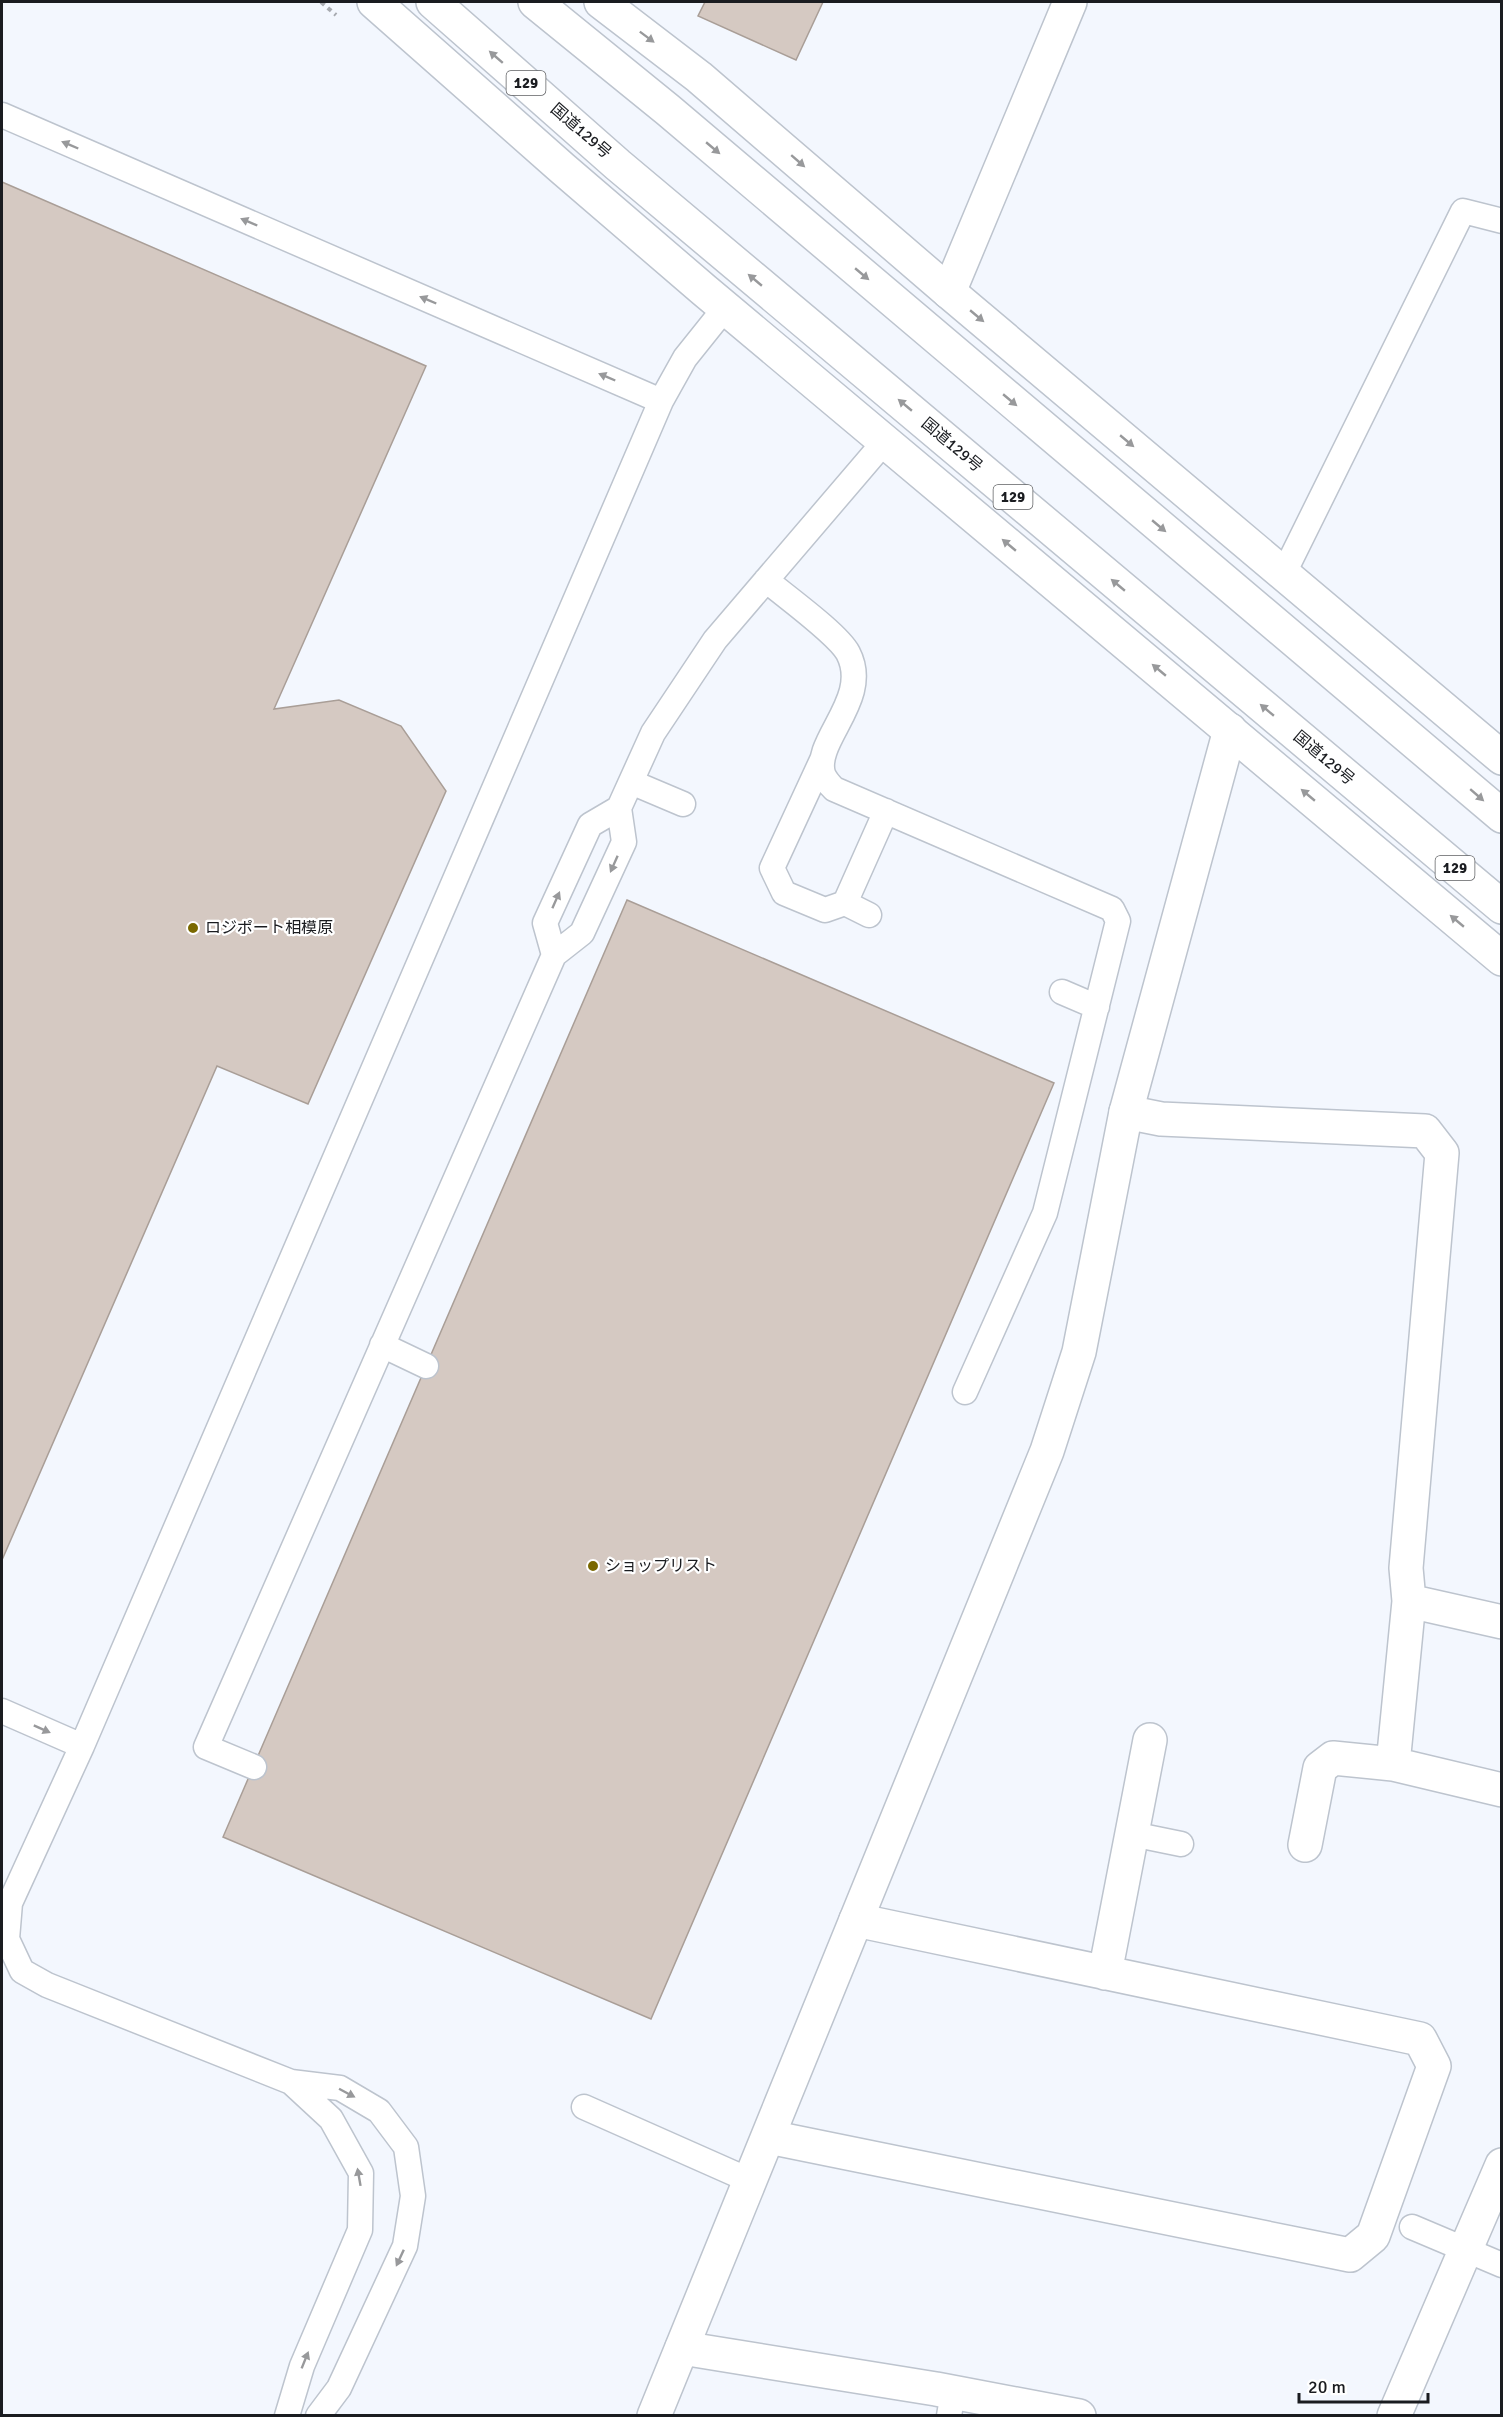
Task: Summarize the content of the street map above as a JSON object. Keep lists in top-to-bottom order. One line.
{"streets":{"main road":["129","国道129号"]},"places":["ロジポート相模原","ショップリスト"],"scale_bar":"20 m"}
